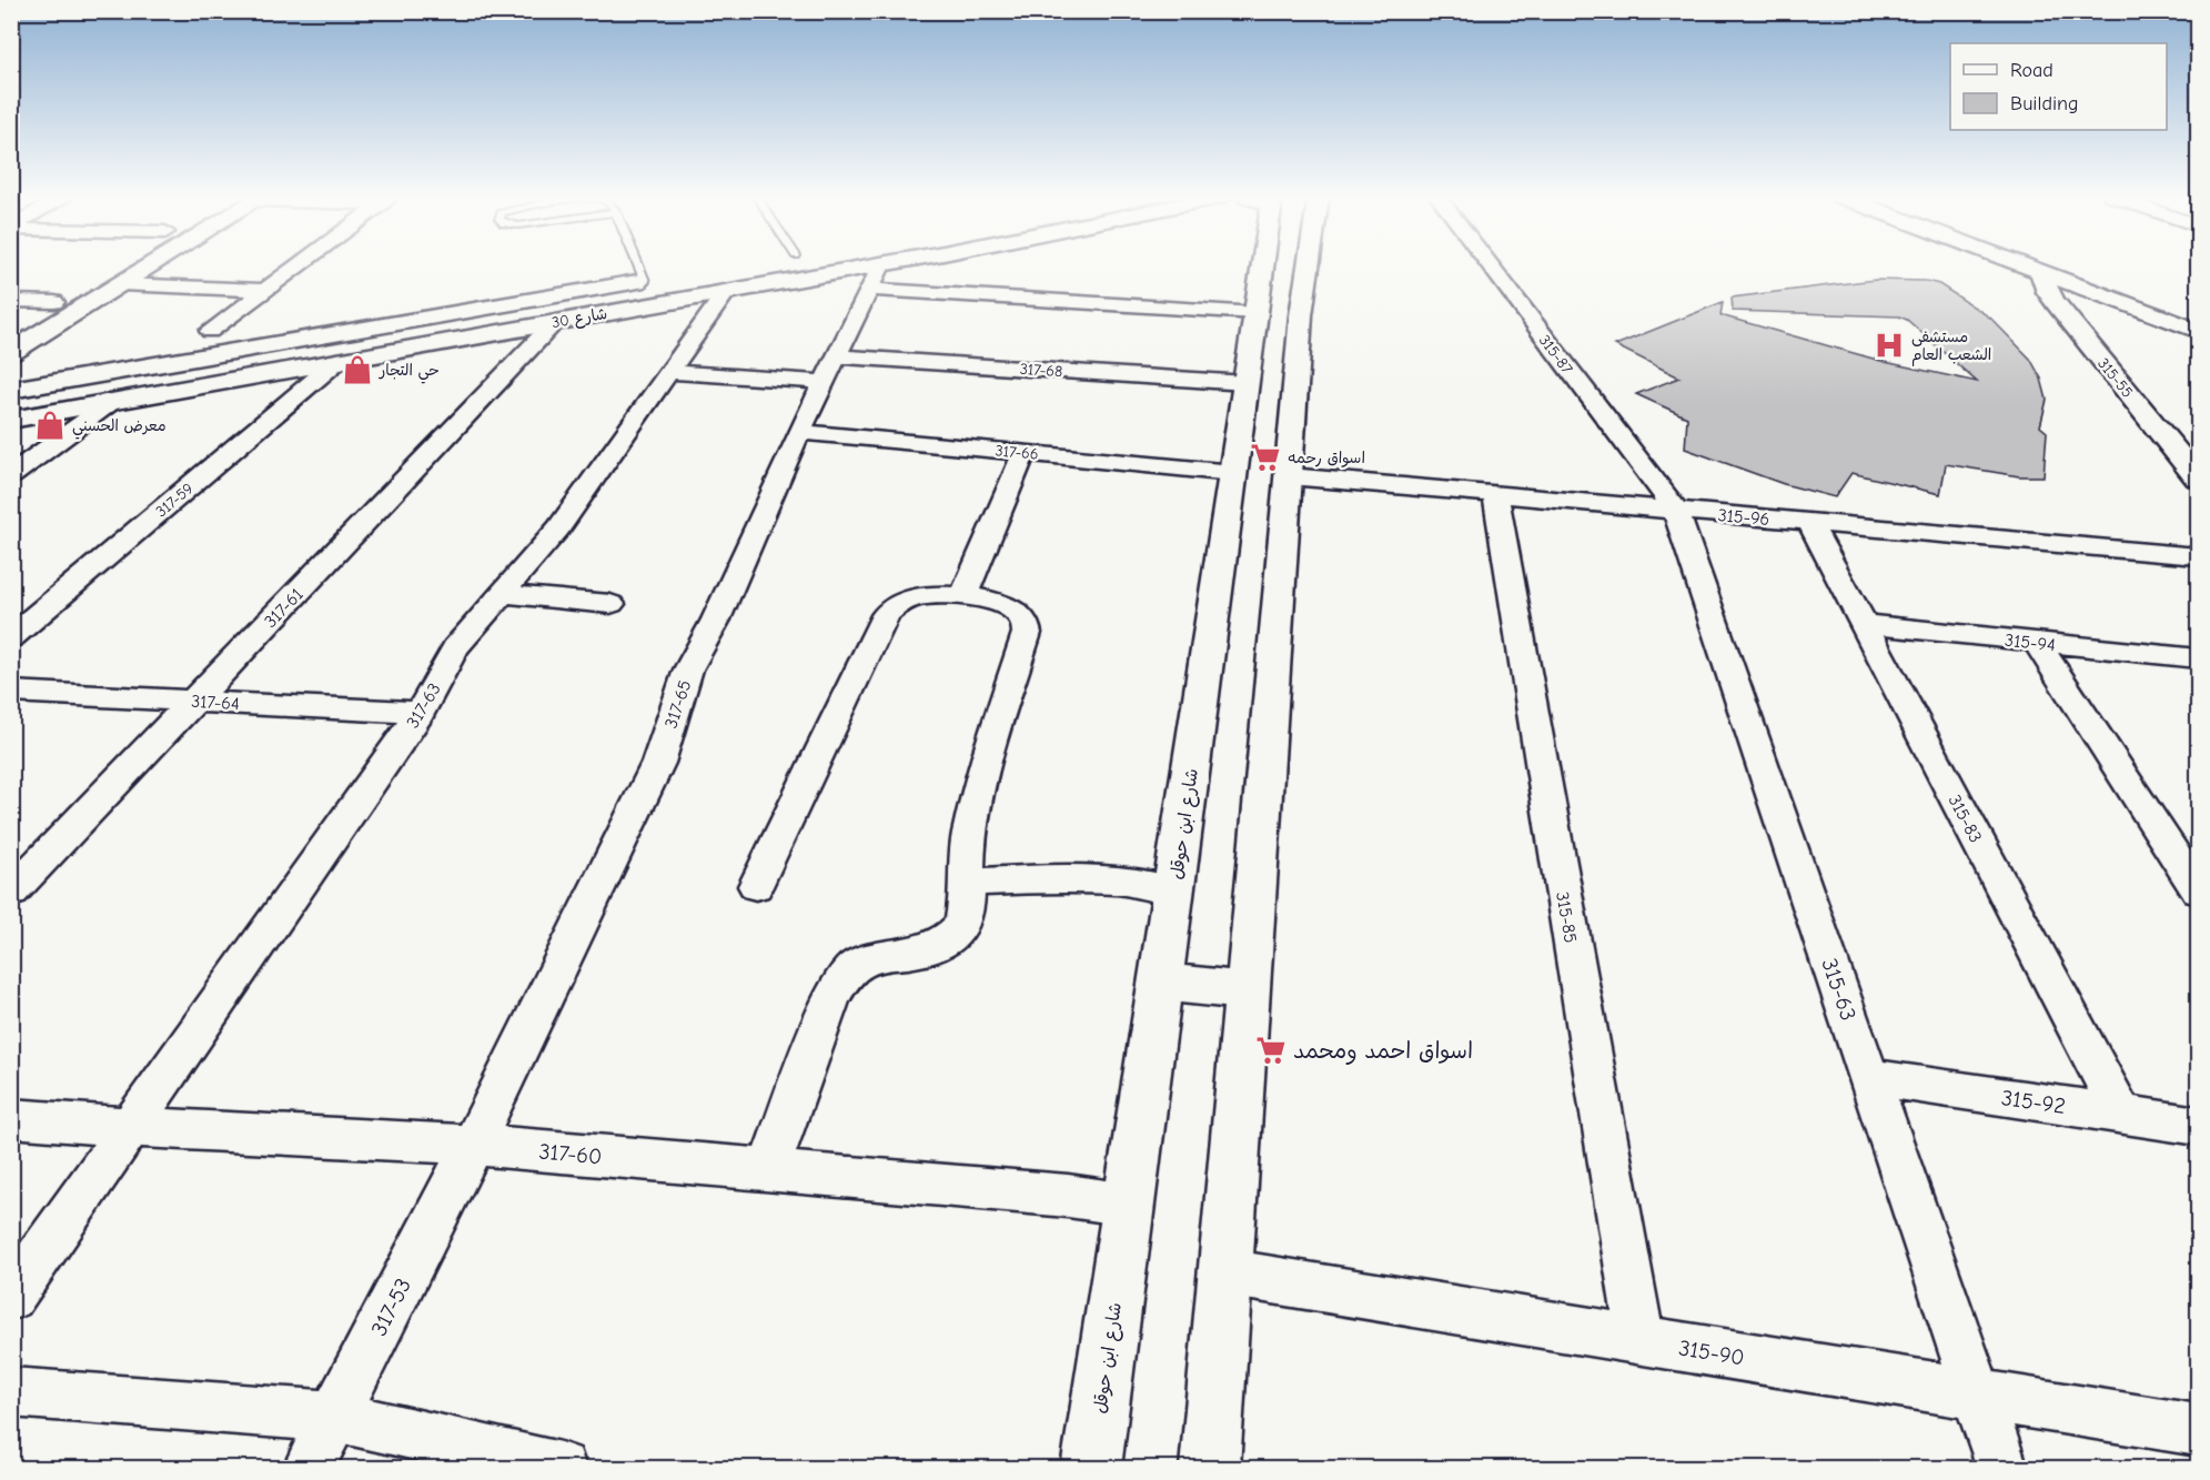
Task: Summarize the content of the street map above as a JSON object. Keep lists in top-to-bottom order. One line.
{"streets":{"street":["شارع 30","315-87","317-68","315-55","317-66","317-59","315-96","317-61","315-94","317-64","317-65","317-63","315-83","شارع ابن حوقل","315-85","315-63","315-92","317-60","317-53","315-90"]},"crossings":[["شارع 30","317-59"],["شارع 30","317-61"],["شارع 30","317-65"],["شارع 30","317-63"],["315-87","315-96"],["315-87","315-63"],["317-68","317-65"],["317-68","317-63"],["317-68","شارع ابن حوقل"],["317-66","317-65"],["317-66","شارع ابن حوقل"],["315-96","315-83"],["315-96","315-85"],["315-96","315-63"],["317-61","317-64"],["315-94","315-83"],["317-64","317-63"],["317-65","317-60"],["317-65","317-53"],["317-63","317-60"],["315-83","315-92"],["شارع ابن حوقل","317-60"],["315-85","315-90"],["315-63","315-92"],["315-63","315-90"],["317-60","317-53"]],"places":{"hospital":["مستشفى الشعب العام"],"shop":["حي التجار","معرض الحسني"],"supermarket":["اسواق رحمه","اسواق احمد ومحمد"]},"legend":["Road","Building"]}
